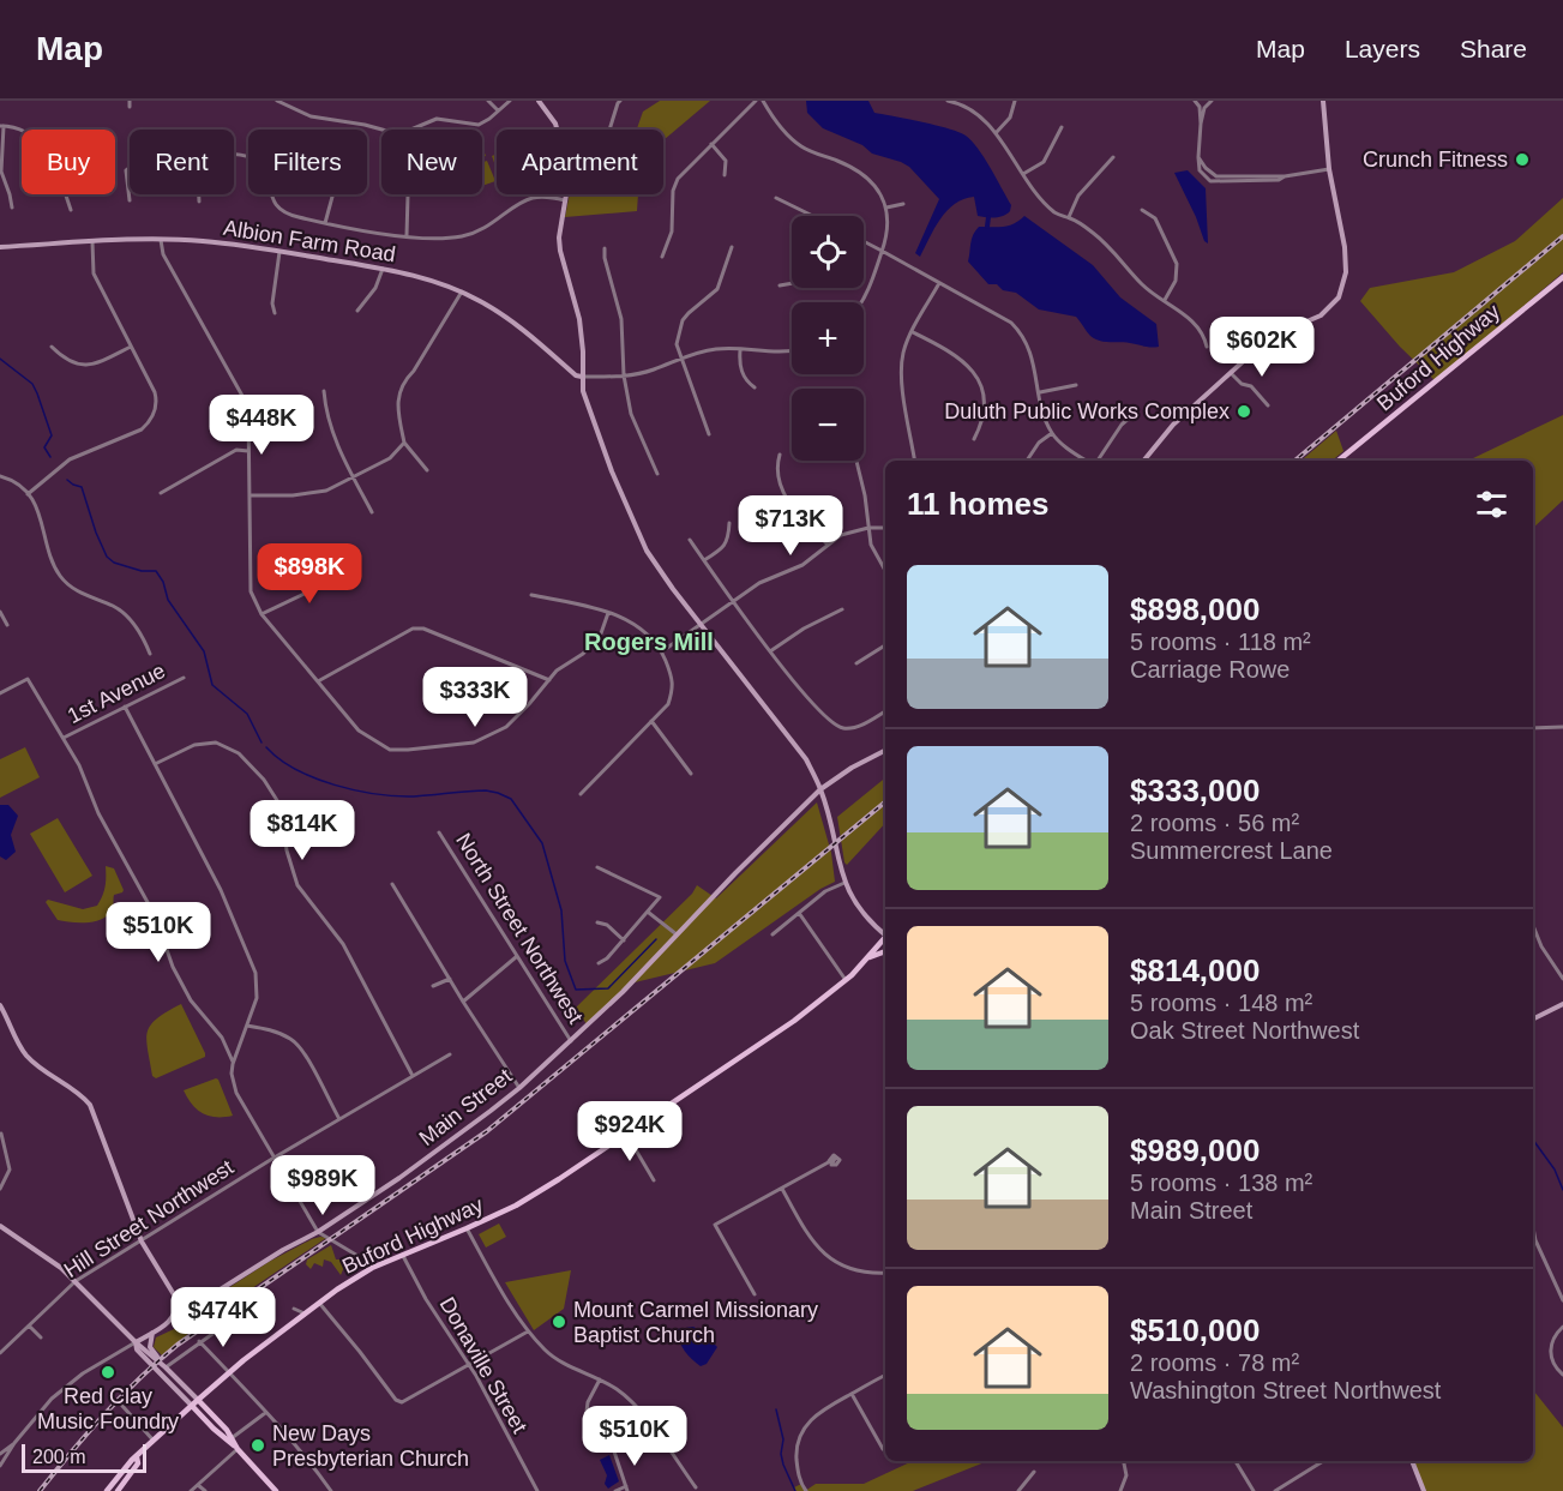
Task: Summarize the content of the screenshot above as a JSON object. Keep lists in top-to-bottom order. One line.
{"streets":{"main road":["Buford Highway"],"street":["Albion Farm Road","1st Avenue","North Street Northwest","Main Street","Hill Street Northwest","Donaville Street"]},"crossings":[["Buford Highway","Donaville Street"],["North Street Northwest","Main Street"]],"districts":["Rogers Mill"],"places":["Crunch Fitness","Duluth Public Works Complex","Mount Carmel Missionary Baptist Church","Red Clay Music Foundry","New Days Presbyterian Church"],"scale_bar":"200 m","page":{"header":"Map","nav":["Map","Layers","Share"],"chip":["Buy","Rent","Filters","New","Apartment"],"map_buttons":["+","−"],"price":["$602K","$448K","$713K","$898K","$333K","$814K","$510K","$924K","$989K","$474K","$510K"],"heading":"11 homes","list":[{"name":"$898,000","note":"5 rooms · 118 m² · Carriage Rowe"},{"name":"$333,000","note":"2 rooms · 56 m² · Summercrest Lane"},{"name":"$814,000","note":"5 rooms · 148 m² · Oak Street Northwest"},{"name":"$989,000","note":"5 rooms · 138 m² · Main Street"},{"name":"$510,000","note":"2 rooms · 78 m² · Washington Street Northwest"}],"scale":"200 m"}}
